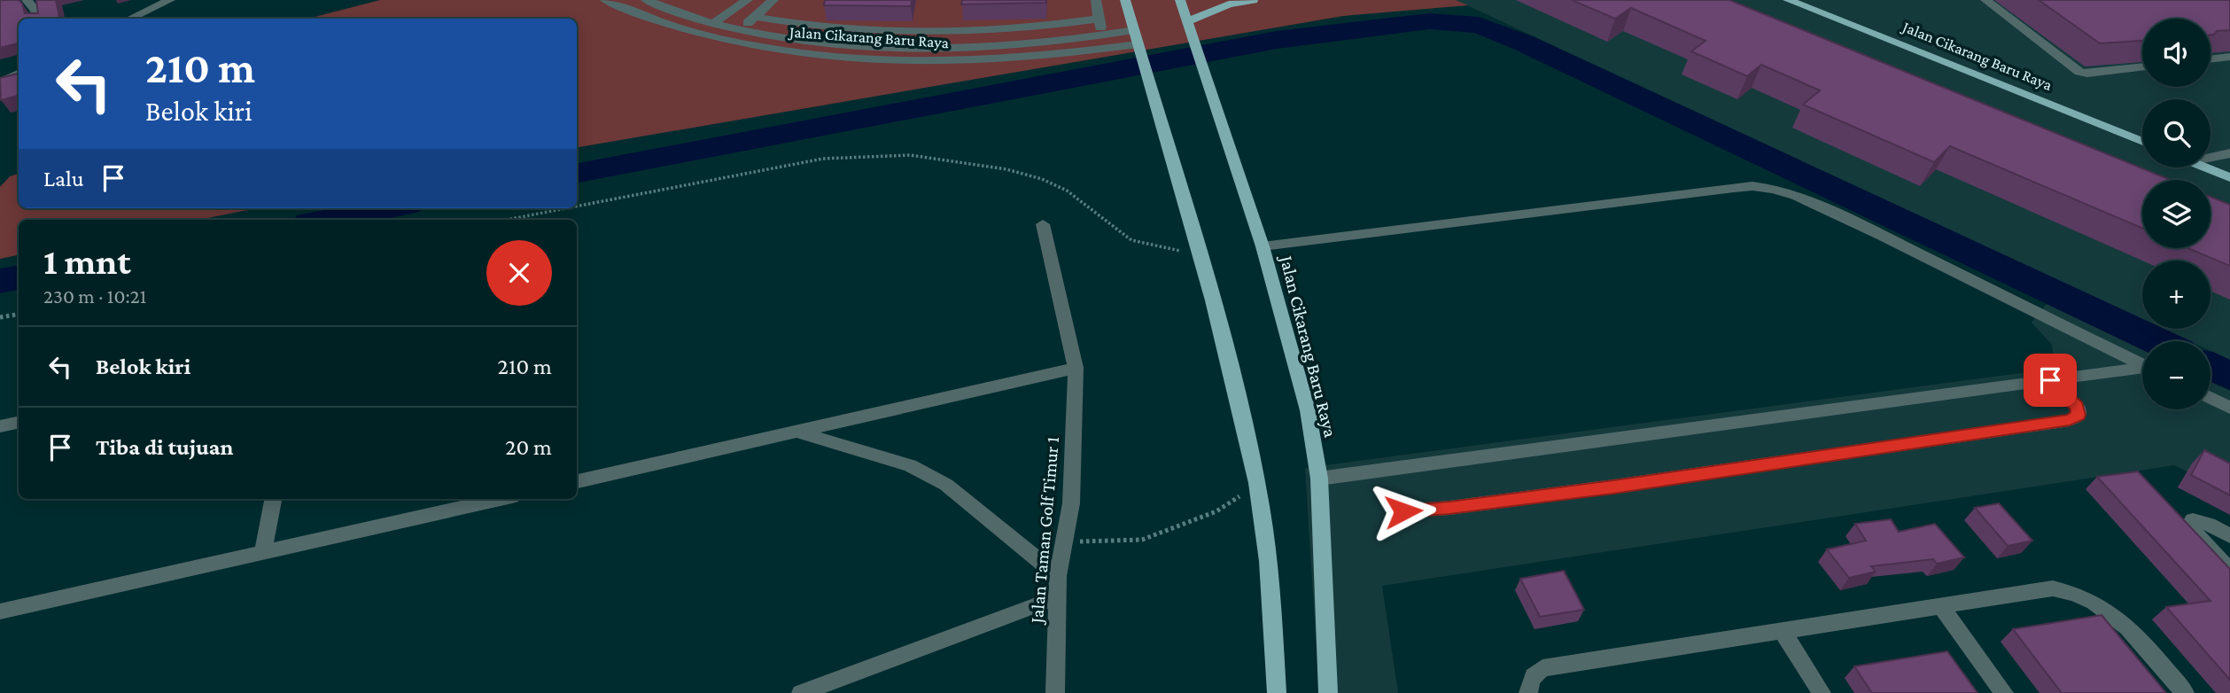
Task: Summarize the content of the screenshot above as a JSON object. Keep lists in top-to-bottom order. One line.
{"streets":{"main road":["Jalan Cikarang Baru Raya"],"street":["Jalan Taman Golf Timur 1"]},"page":{"map_buttons":["+","−"],"turn":["210 m","Belok kiri"],"then":"Lalu","heading":["1 mnt","230 m · 10:21"],"list":[{"name":"Belok kiri","value":"210 m"},{"name":"Tiba di tujuan","value":"20 m"}]}}
